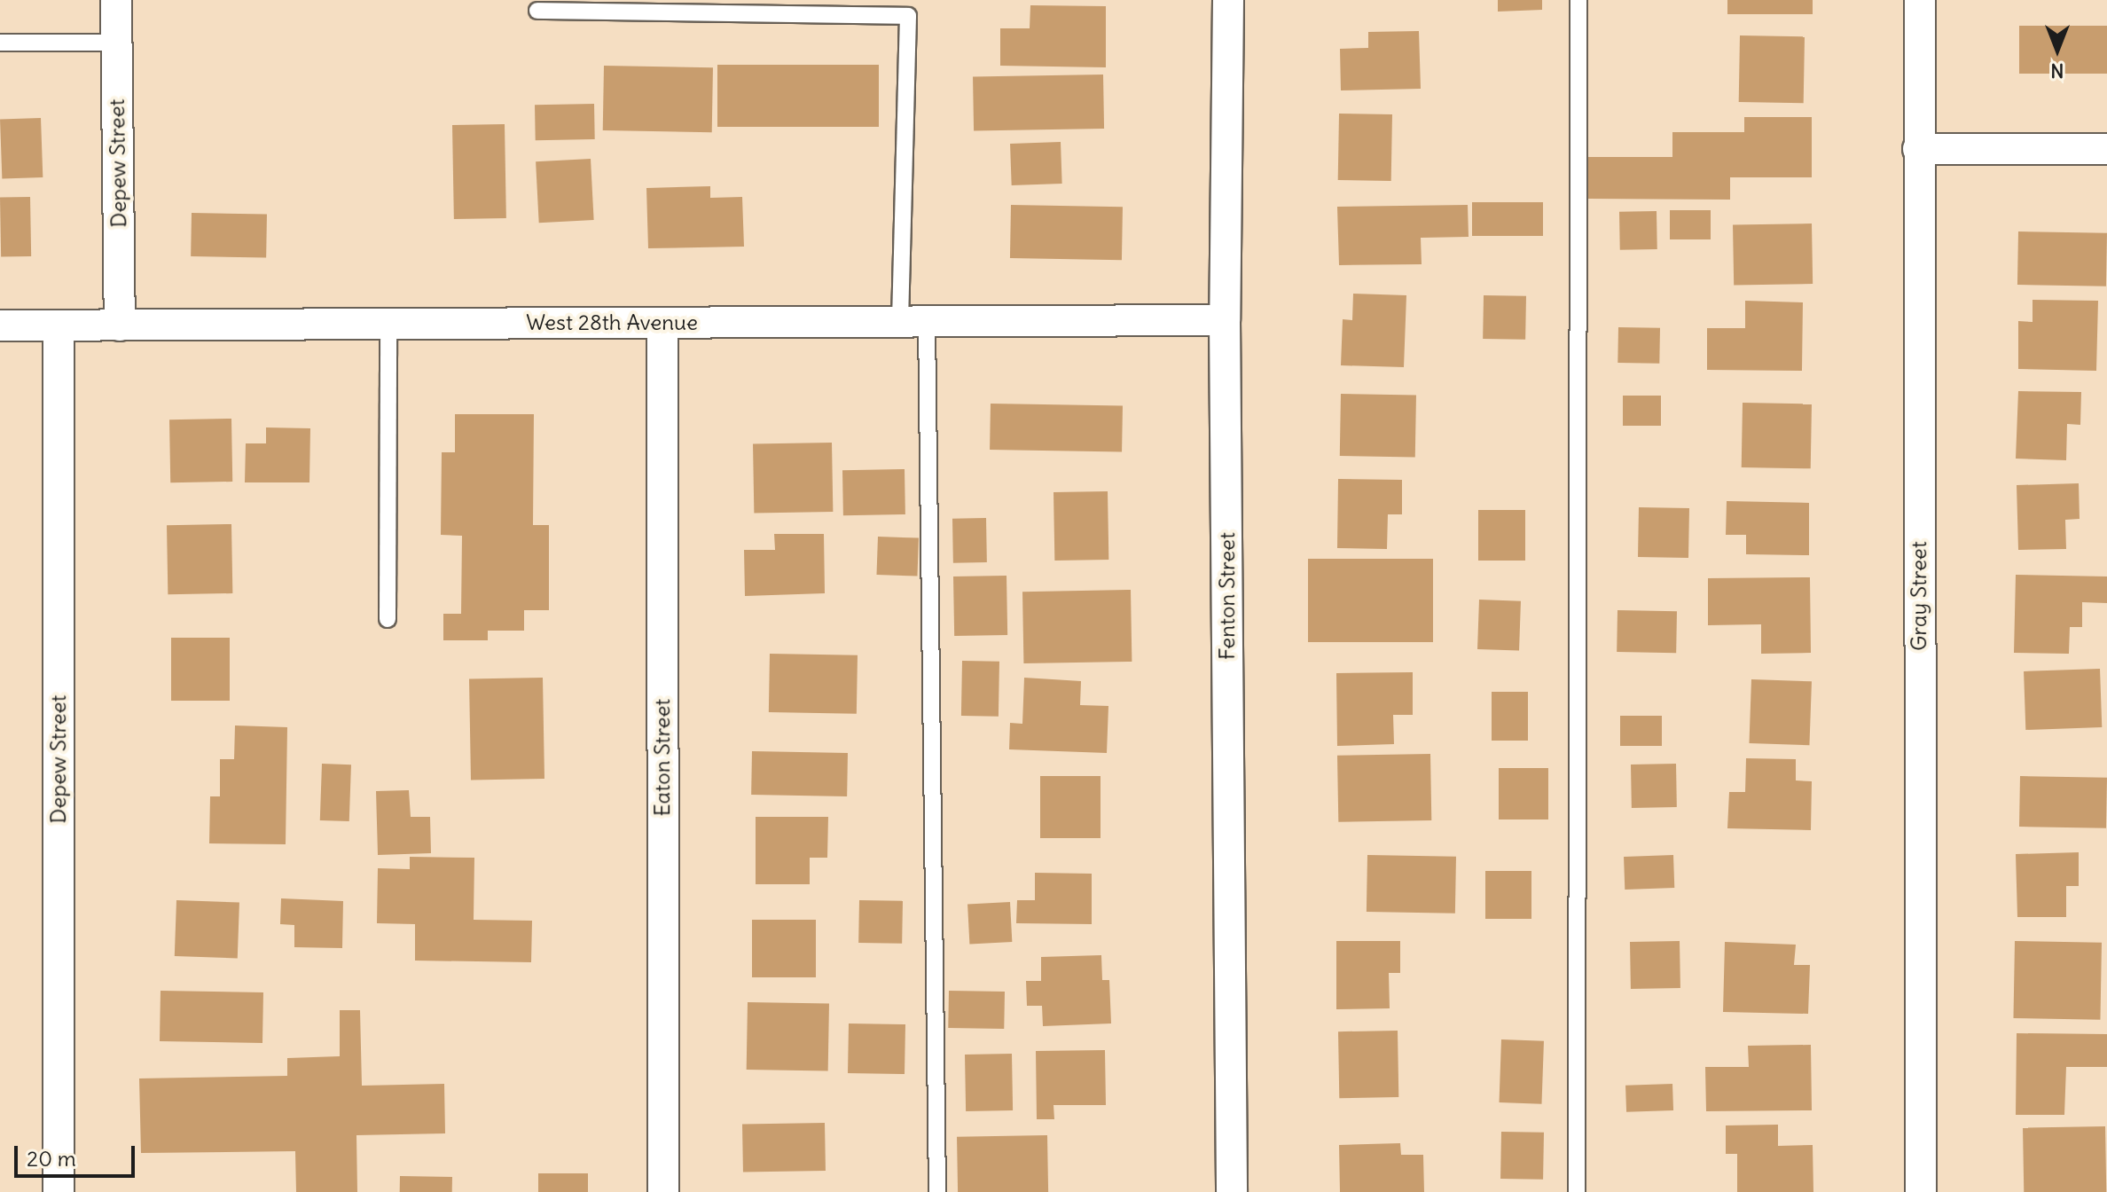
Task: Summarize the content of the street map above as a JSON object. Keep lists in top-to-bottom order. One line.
{"streets":{"street":["Depew Street","West 28th Avenue","Fenton Street","Gray Street","Eaton Street"]},"crossings":[["Depew Street","West 28th Avenue"],["West 28th Avenue","Fenton Street"],["West 28th Avenue","Eaton Street"]],"scale_bar":"20 m","north":"bottom"}
